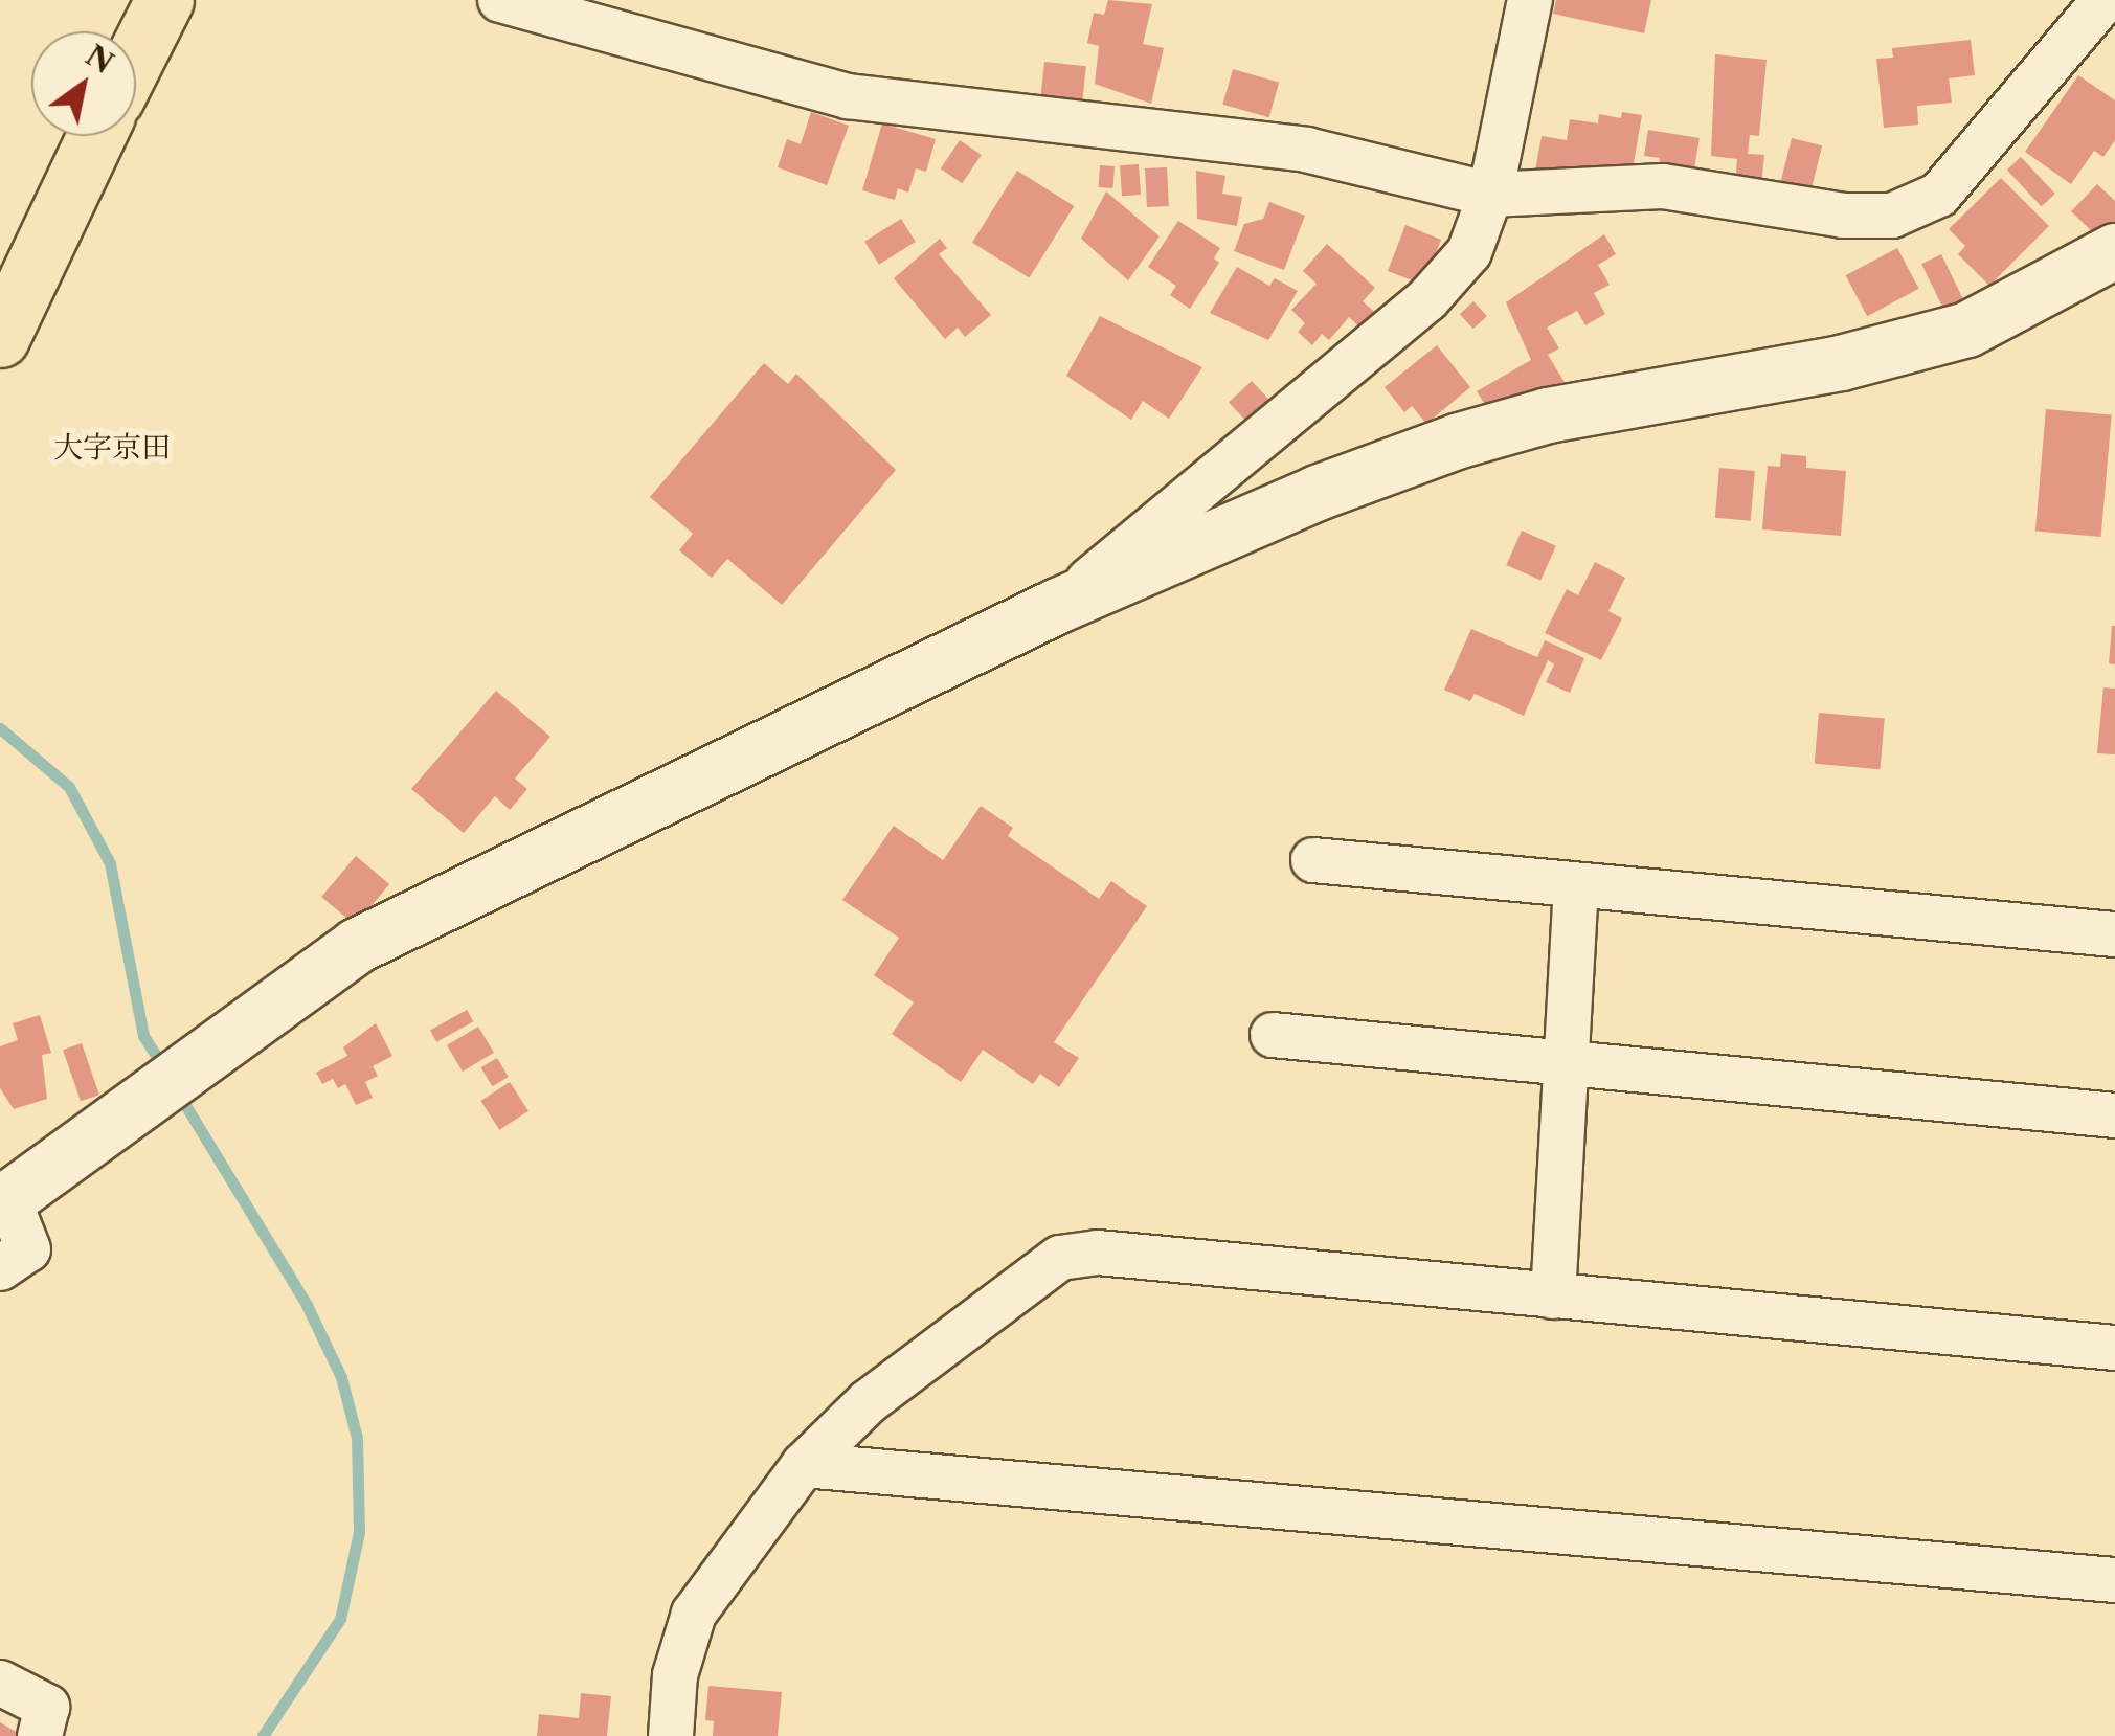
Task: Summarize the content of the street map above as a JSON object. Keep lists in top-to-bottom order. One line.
{"districts":["大字京田"],"north":"top right"}
